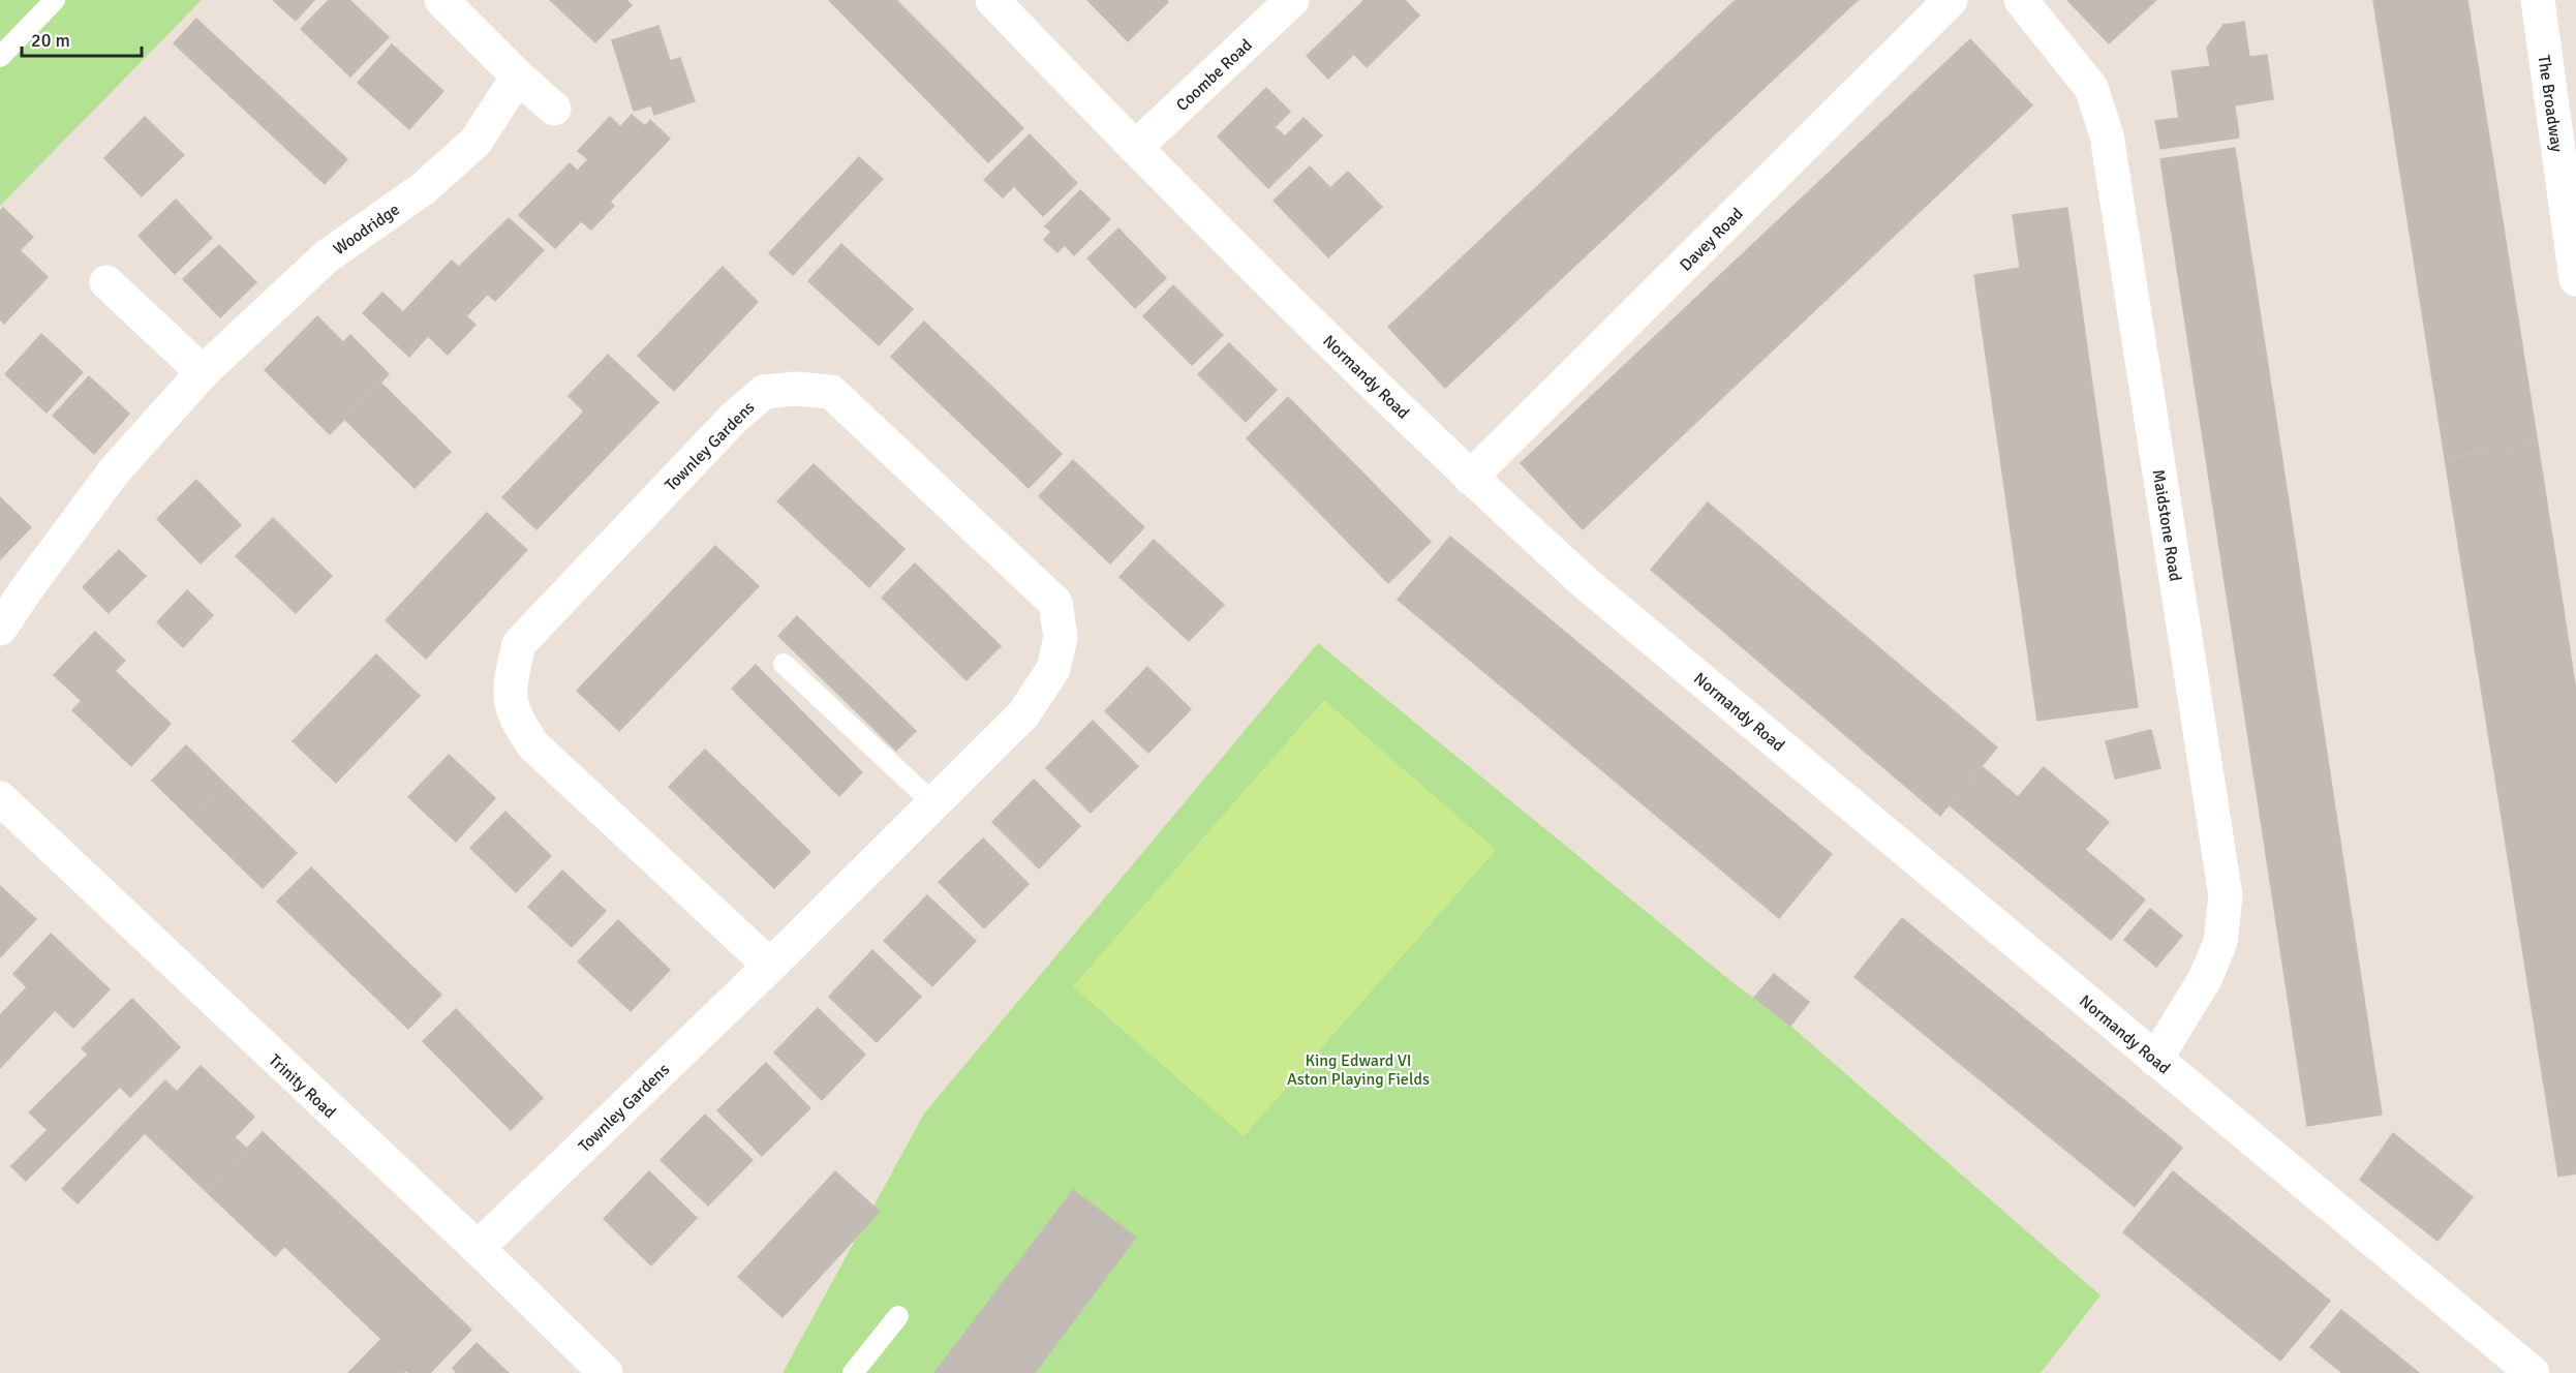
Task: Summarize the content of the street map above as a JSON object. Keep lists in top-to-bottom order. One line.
{"streets":{"street":["Coombe Road","The Broadway","Woodridge","Davey Road","Normandy Road","Townley Gardens","Maidstone Road","Trinity Road"]},"crossings":[["Coombe Road","Normandy Road"],["Davey Road","Normandy Road"],["Normandy Road","Maidstone Road"],["Townley Gardens","Trinity Road"]],"parks":["King Edward VI Aston Playing Fields"],"scale_bar":"20 m"}
